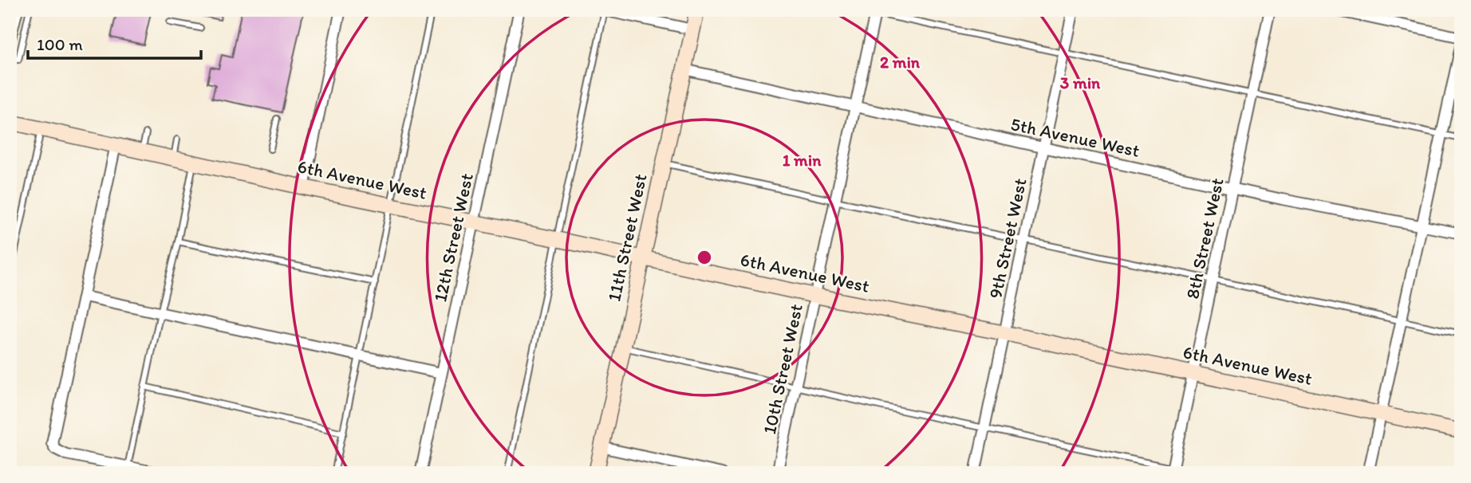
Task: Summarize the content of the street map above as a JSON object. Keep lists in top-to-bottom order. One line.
{"streets":{"street":["5th Avenue West","6th Avenue West","12th Street West","11th Street West","9th Street West","8th Street West","10th Street West"]},"crossings":[["5th Avenue West","11th Street West"],["5th Avenue West","9th Street West"],["5th Avenue West","8th Street West"],["5th Avenue West","10th Street West"],["6th Avenue West","12th Street West"],["6th Avenue West","11th Street West"],["6th Avenue West","9th Street West"],["6th Avenue West","8th Street West"],["6th Avenue West","10th Street West"]],"scale_bar":"100 m","rings":["2 min","3 min","1 min"]}
